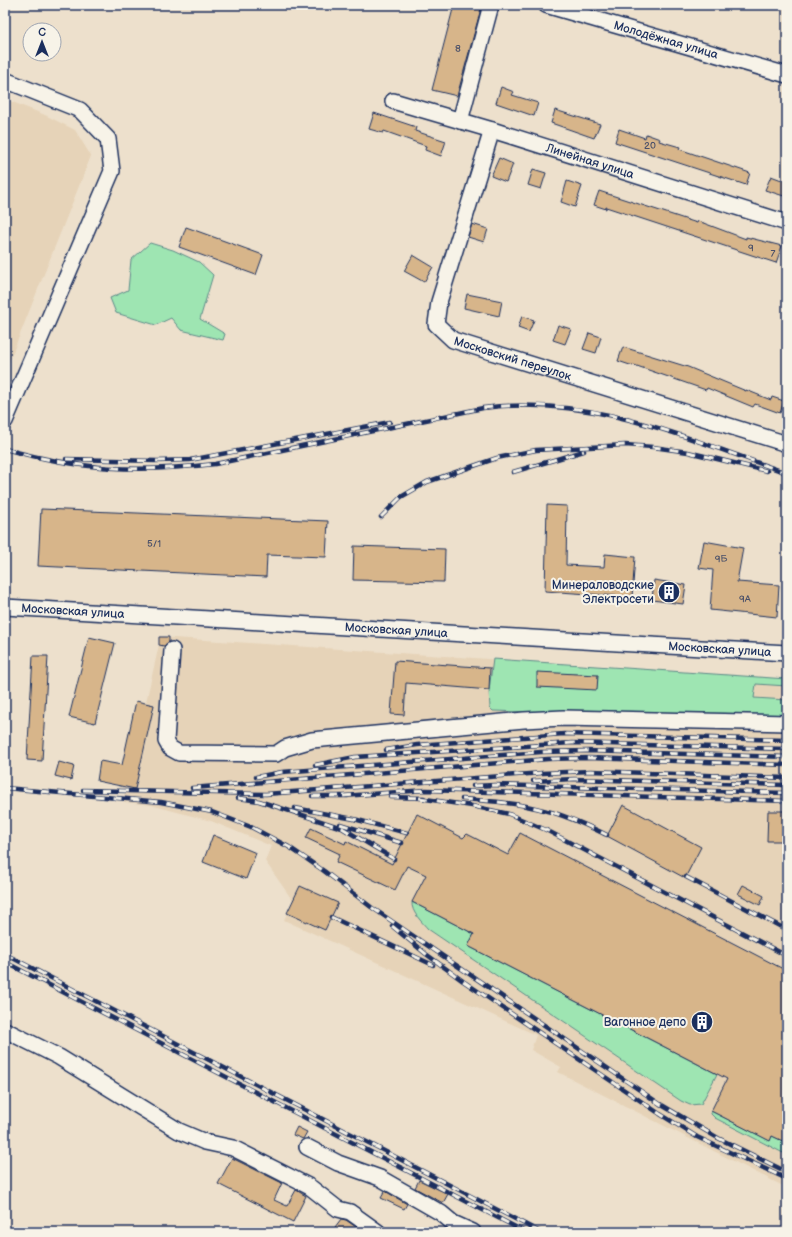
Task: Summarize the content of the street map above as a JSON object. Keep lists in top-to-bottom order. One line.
{"streets":{"street":["Молодёжная улица","Линейная улица","Московский переулок","Московская улица"]},"crossings":[["Линейная улица","Московский переулок"]],"places":{"building":["Минераловодские Электросети","Вагонное депо"]},"house_numbers":["8","20","9","7","5/1","9Б","9А"],"north":"top"}
